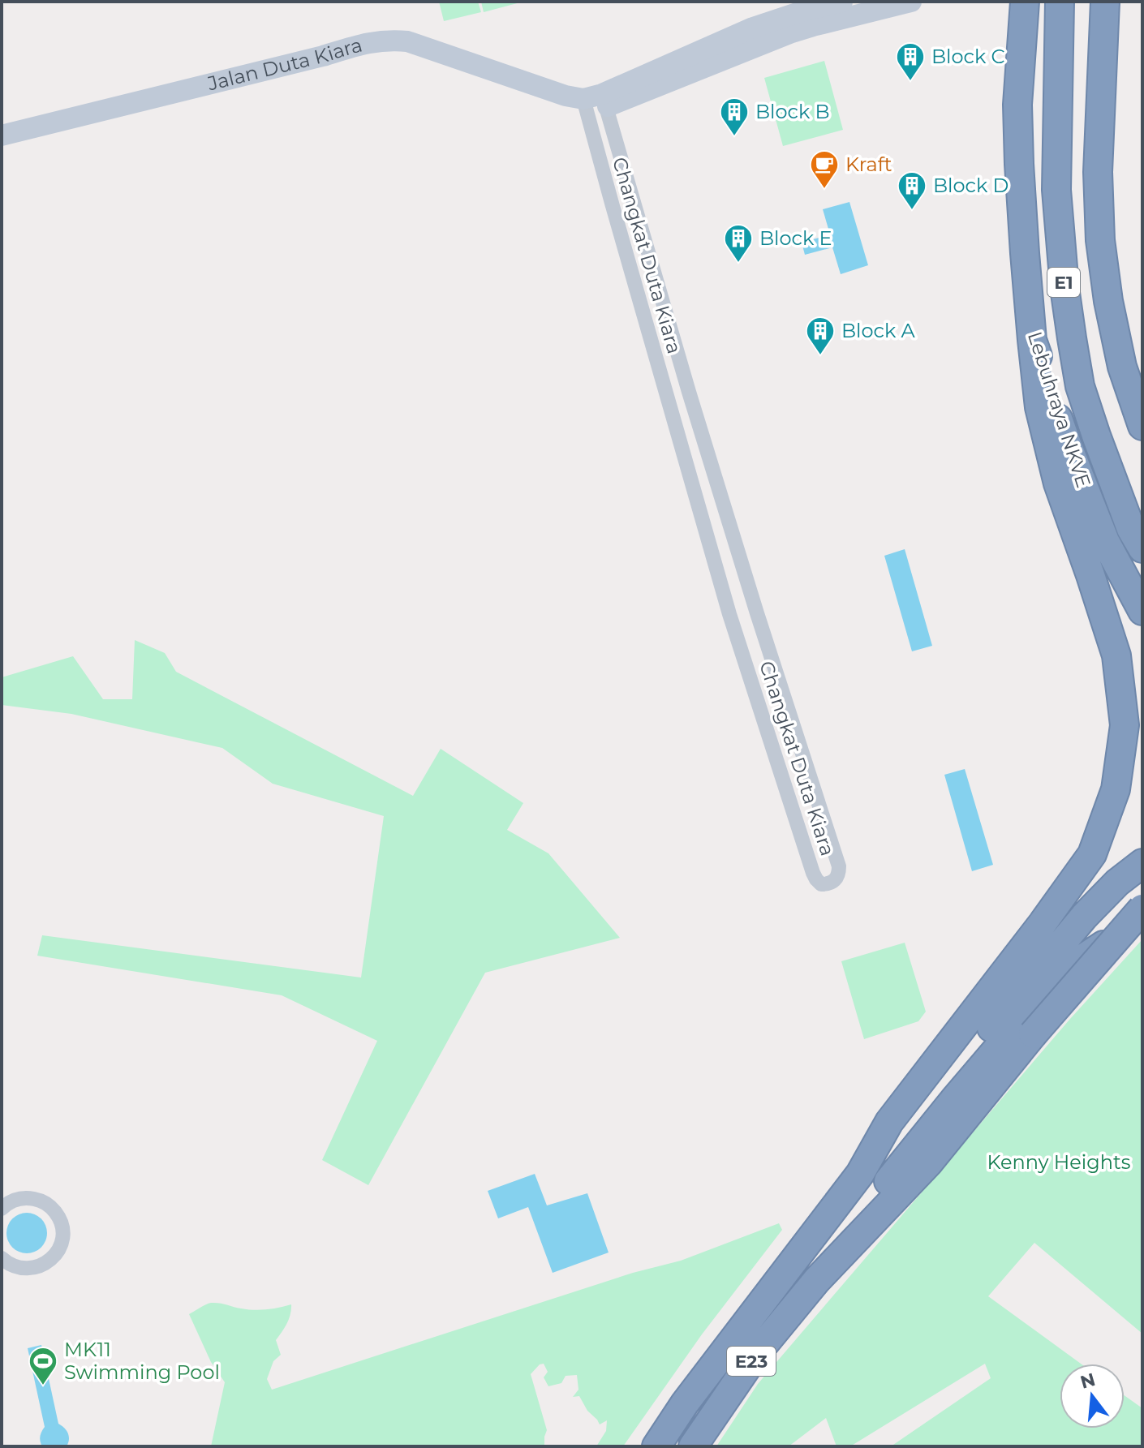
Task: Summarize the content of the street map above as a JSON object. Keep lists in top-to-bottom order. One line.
{"streets":{"highway":["E1","Lebuhraya NKVE","E23"],"main road":["Jalan Duta Kiara"],"street":["Changkat Duta Kiara"]},"crossings":[["Jalan Duta Kiara","Changkat Duta Kiara"]],"parks":["Kenny Heights"],"places":{"building":["Block C","Block B","Block D","Block E","Block A"],"cafe":["Kraft"],"sports":["MK11 Swimming Pool"]},"north":"top"}
